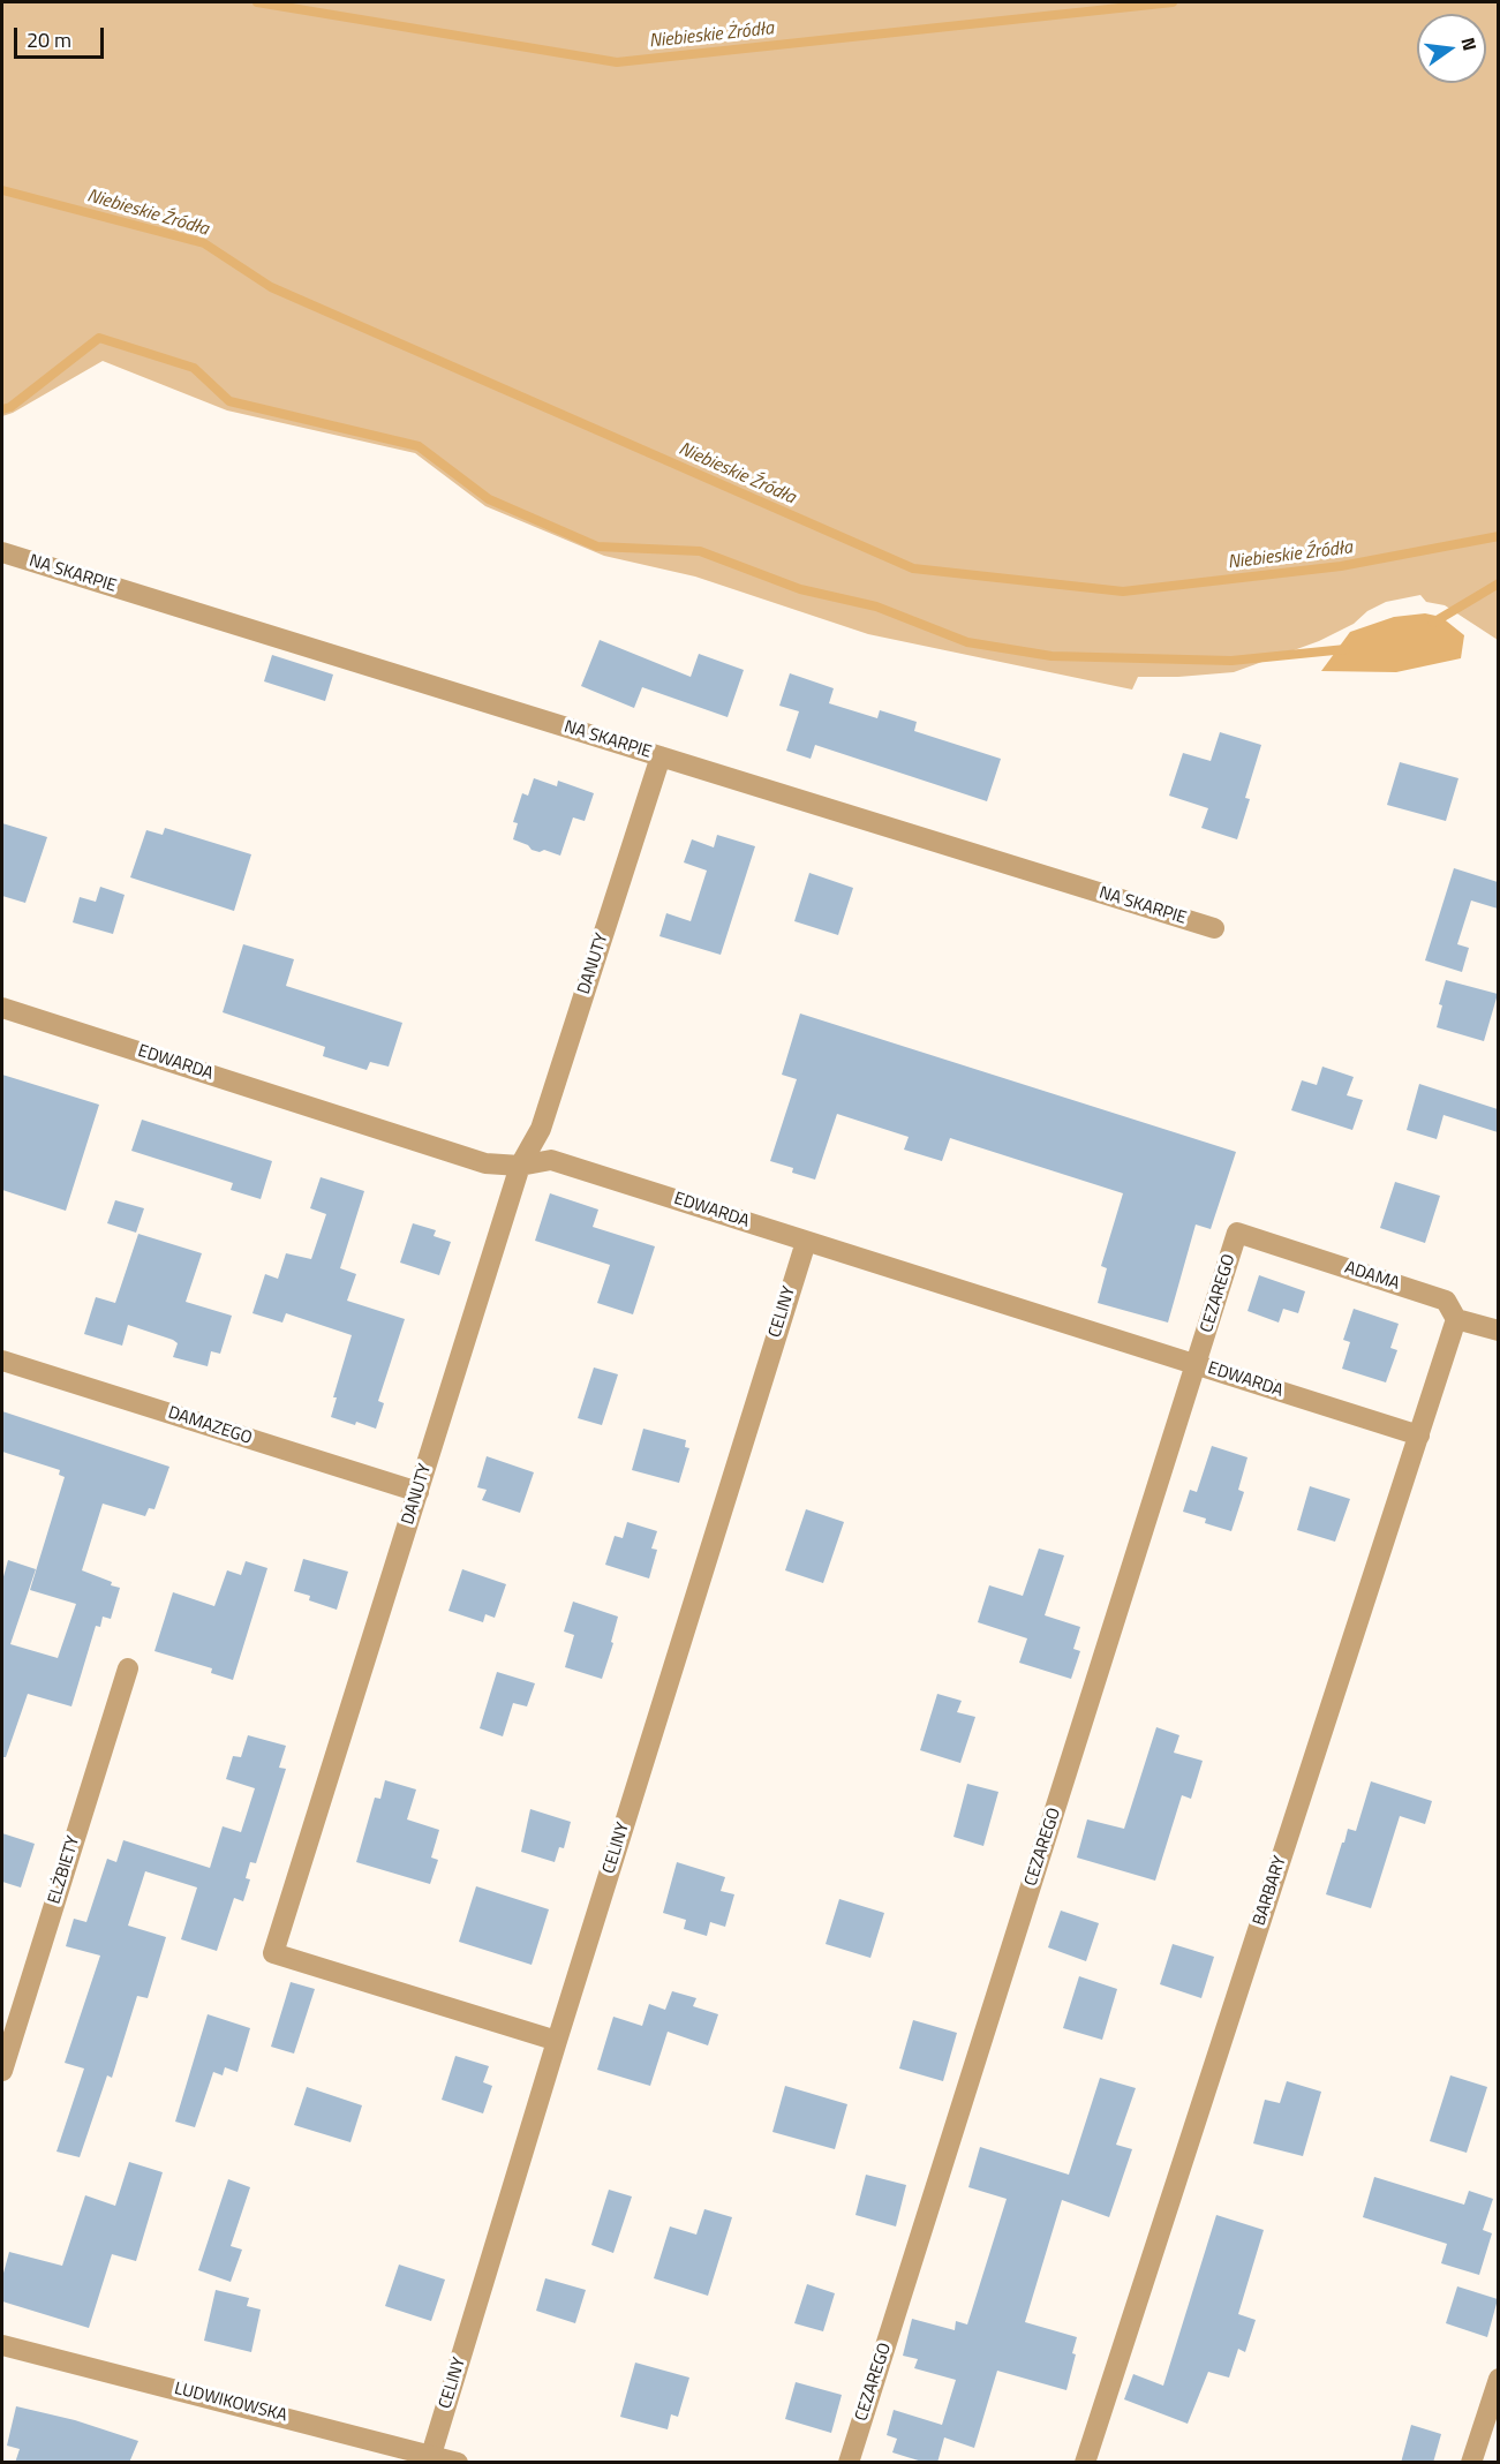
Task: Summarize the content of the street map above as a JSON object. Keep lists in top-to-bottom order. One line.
{"streets":{"street":["NA SKARPIE","DANUTY","EDWARDA","ADAMA","CEZAREGO","CELINY","DAMAZEGO","ELŻBIETY","BARBARY","LUDWIKOWSKA"]},"crossings":[["NA SKARPIE","DANUTY"],["DANUTY","EDWARDA"],["DANUTY","CELINY"],["DANUTY","DAMAZEGO"],["EDWARDA","CEZAREGO"],["EDWARDA","CELINY"],["EDWARDA","BARBARY"],["ADAMA","CEZAREGO"],["ADAMA","BARBARY"],["CELINY","LUDWIKOWSKA"]],"water":["Niebieskie Żródła","Niebieskie Źródła"],"scale_bar":"20 m","north":"right"}
